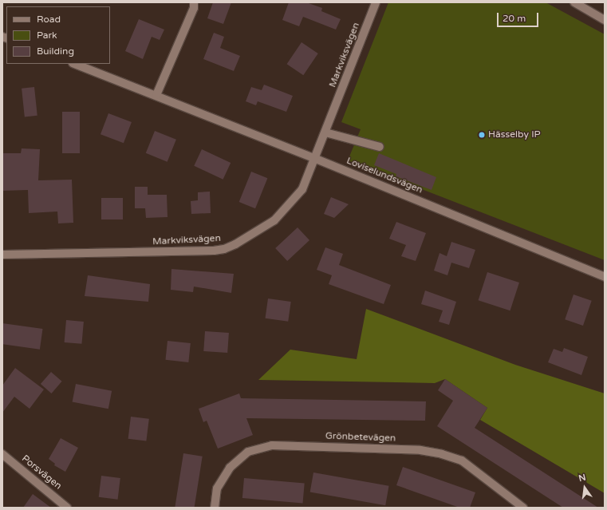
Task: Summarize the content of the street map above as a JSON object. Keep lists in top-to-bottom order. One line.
{"streets":{"street":["Markviksvägen","Loviselundsvägen","Grönbetevägen","Porsvägen"]},"crossings":[["Markviksvägen","Loviselundsvägen"]],"places":["Hässelby IP"],"legend":["Road","Park","Building"],"scale_bar":"20 m","north":"top"}
